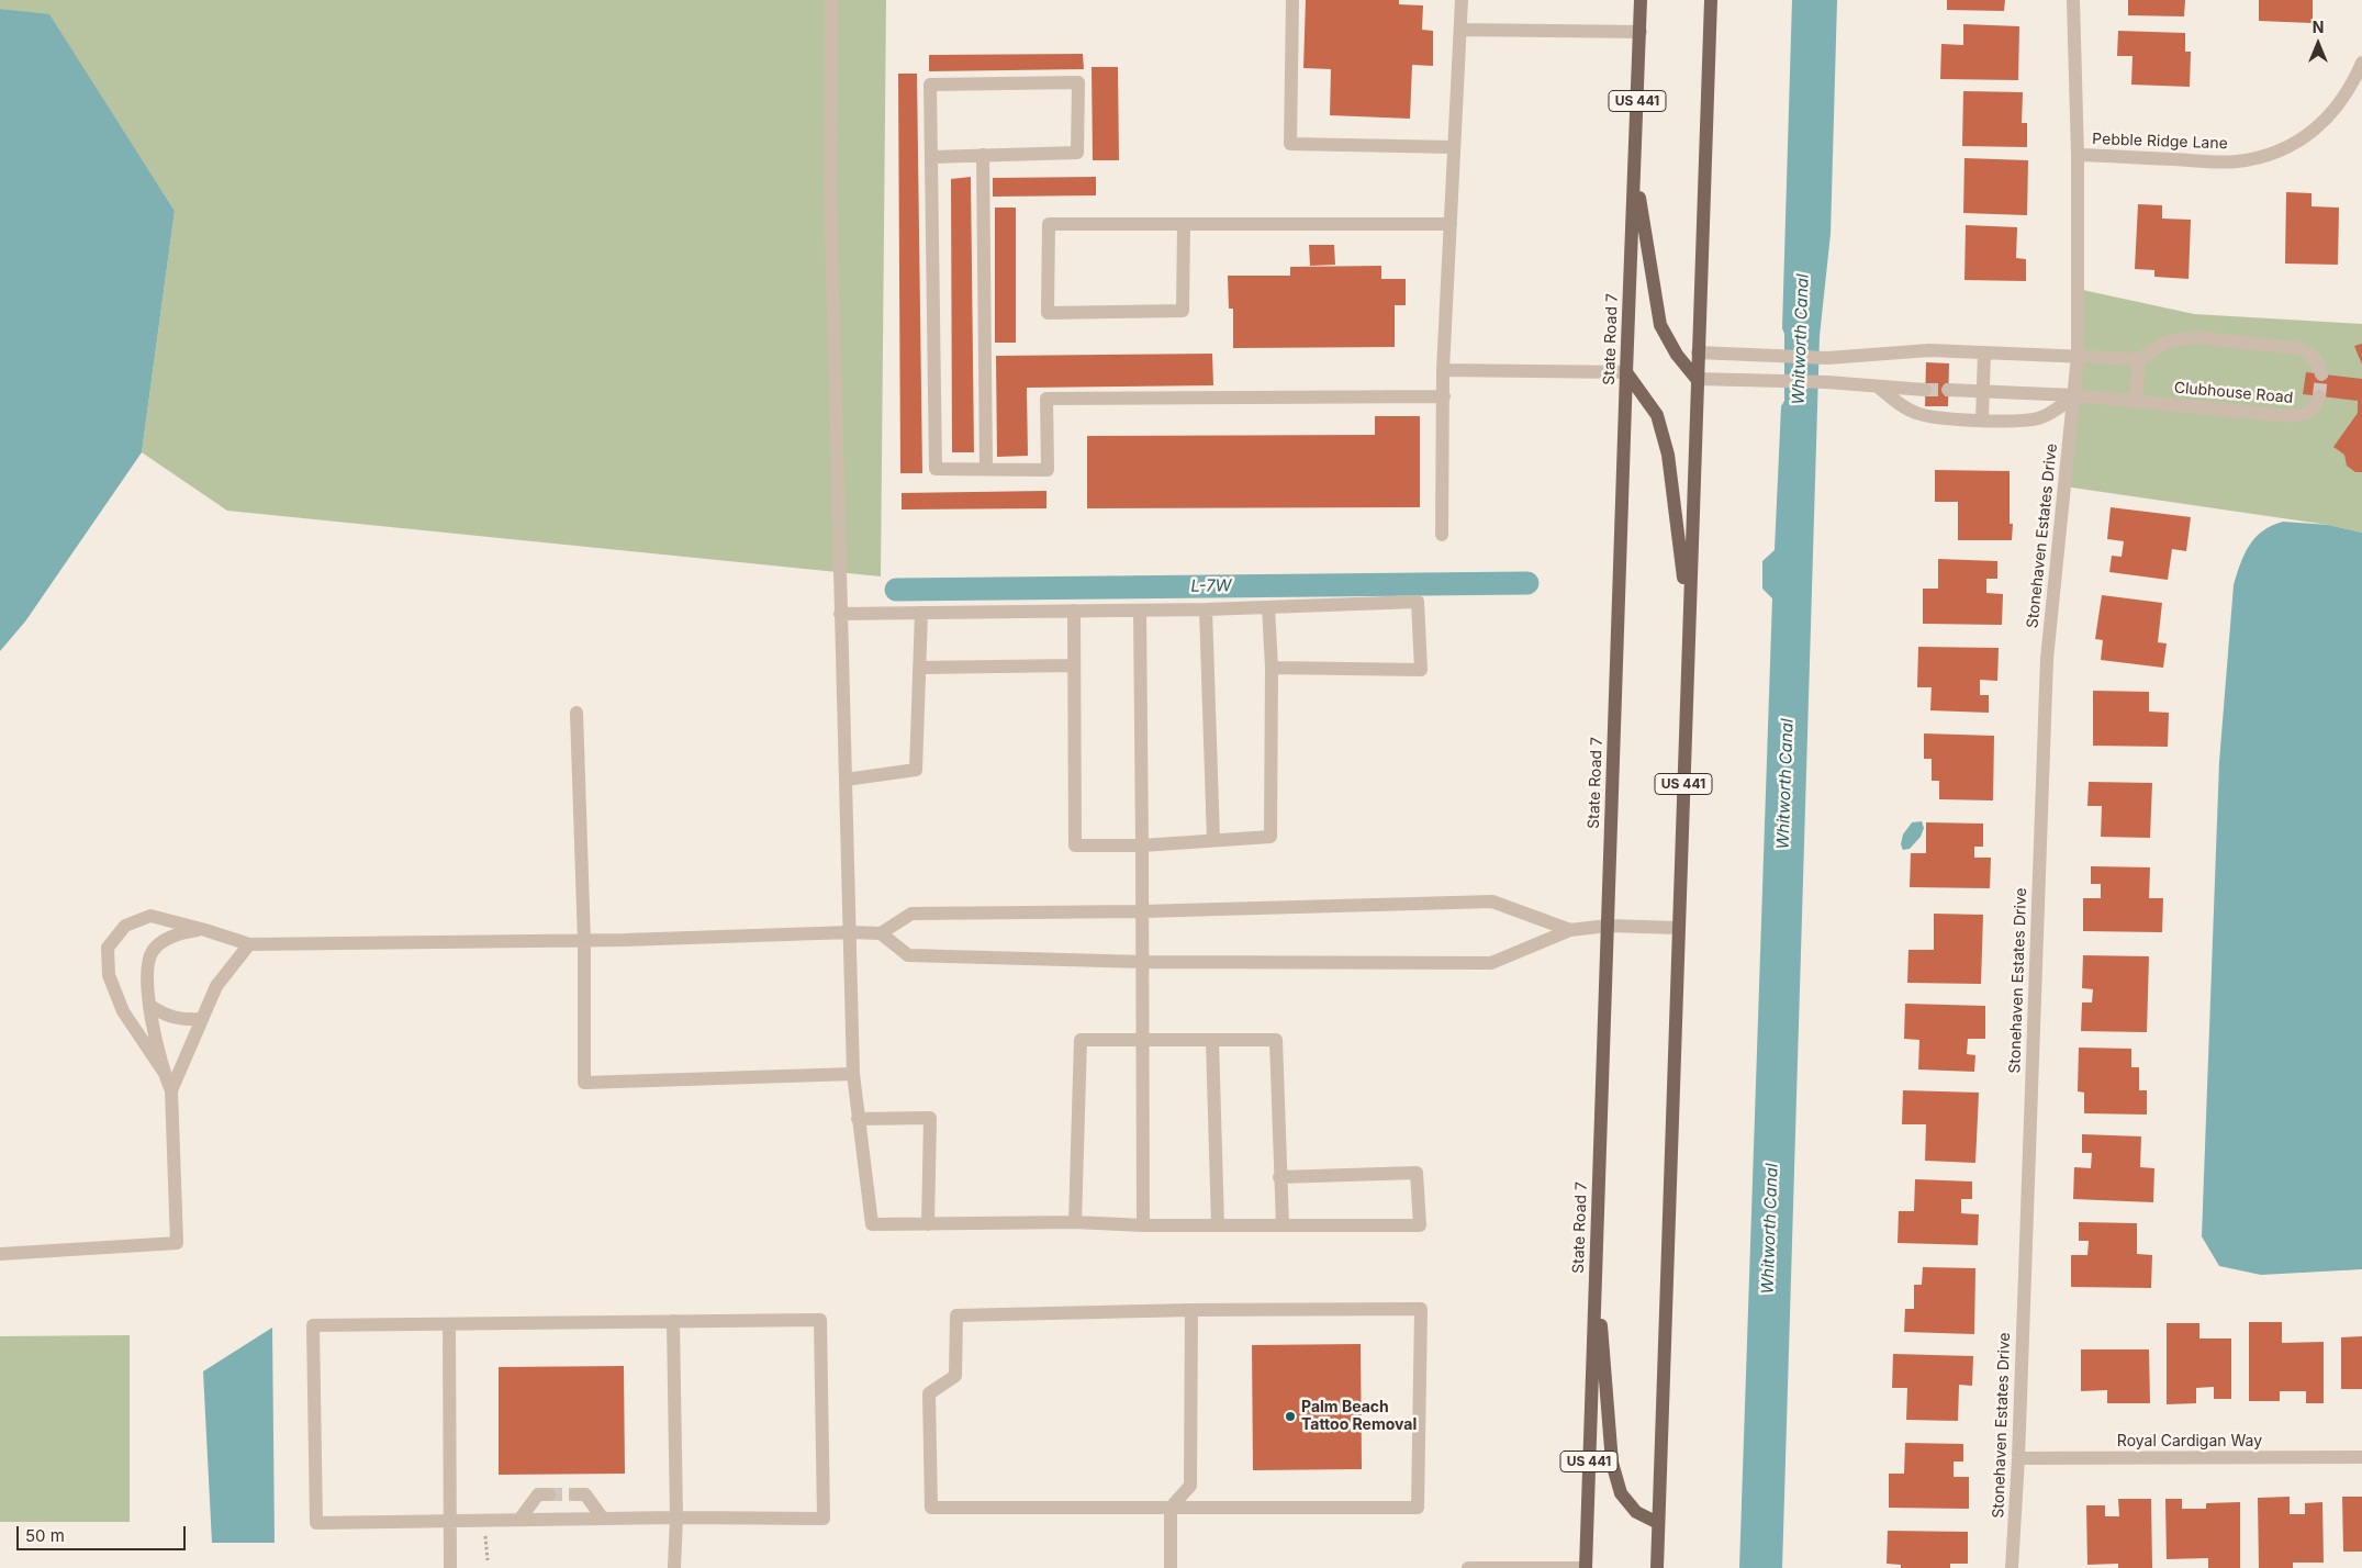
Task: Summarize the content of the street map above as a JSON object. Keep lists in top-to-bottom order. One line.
{"streets":{"main road":["US 441","State Road 7"],"street":["Pebble Ridge Lane","Clubhouse Road","Stonehaven Estates Drive","Royal Cardigan Way"]},"crossings":[["Pebble Ridge Lane","Stonehaven Estates Drive"],["Clubhouse Road","Stonehaven Estates Drive"],["Stonehaven Estates Drive","Royal Cardigan Way"]],"water":["Whitworth Canal","L-7W"],"places":["Palm Beach Tattoo Removal"],"scale_bar":"50 m","north":"top"}
